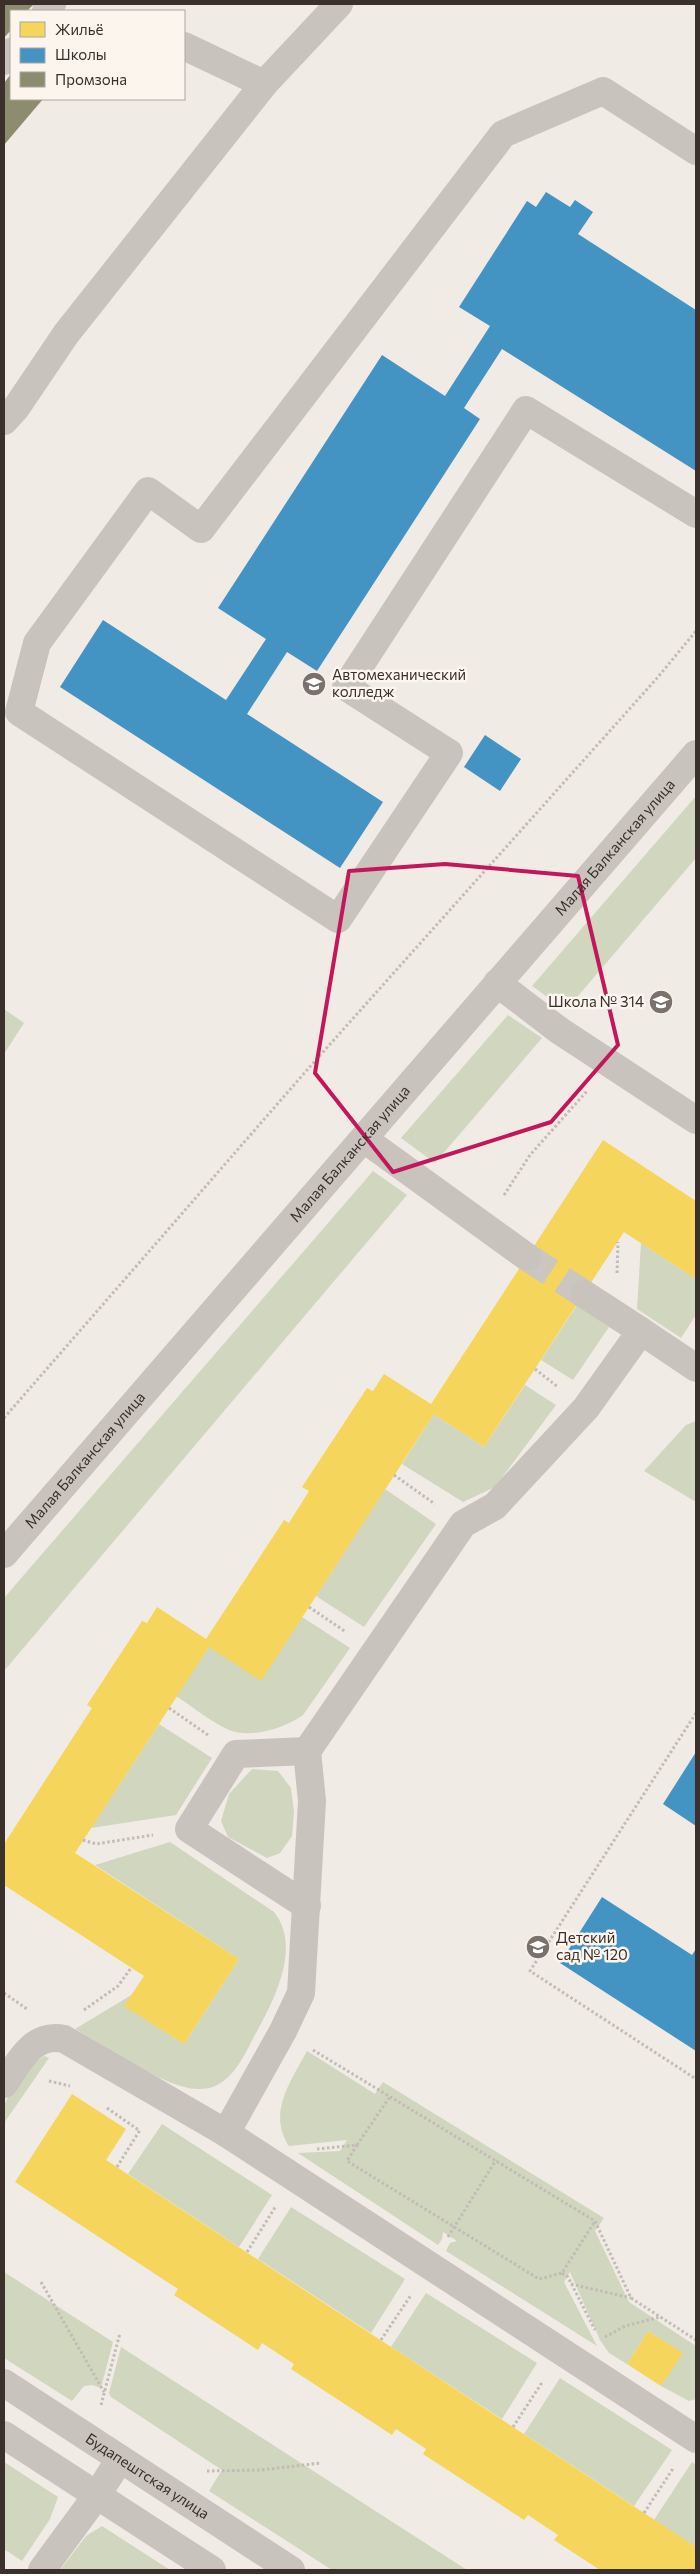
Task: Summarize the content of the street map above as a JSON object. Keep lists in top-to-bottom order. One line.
{"streets":{"street":["Малая Балканская улица","Будапештская улица"]},"places":{"school or university":["Автомеханический колледж","Школа № 314","Детский сад № 120"]},"legend":["Жильё","Школы","Промзона"]}
